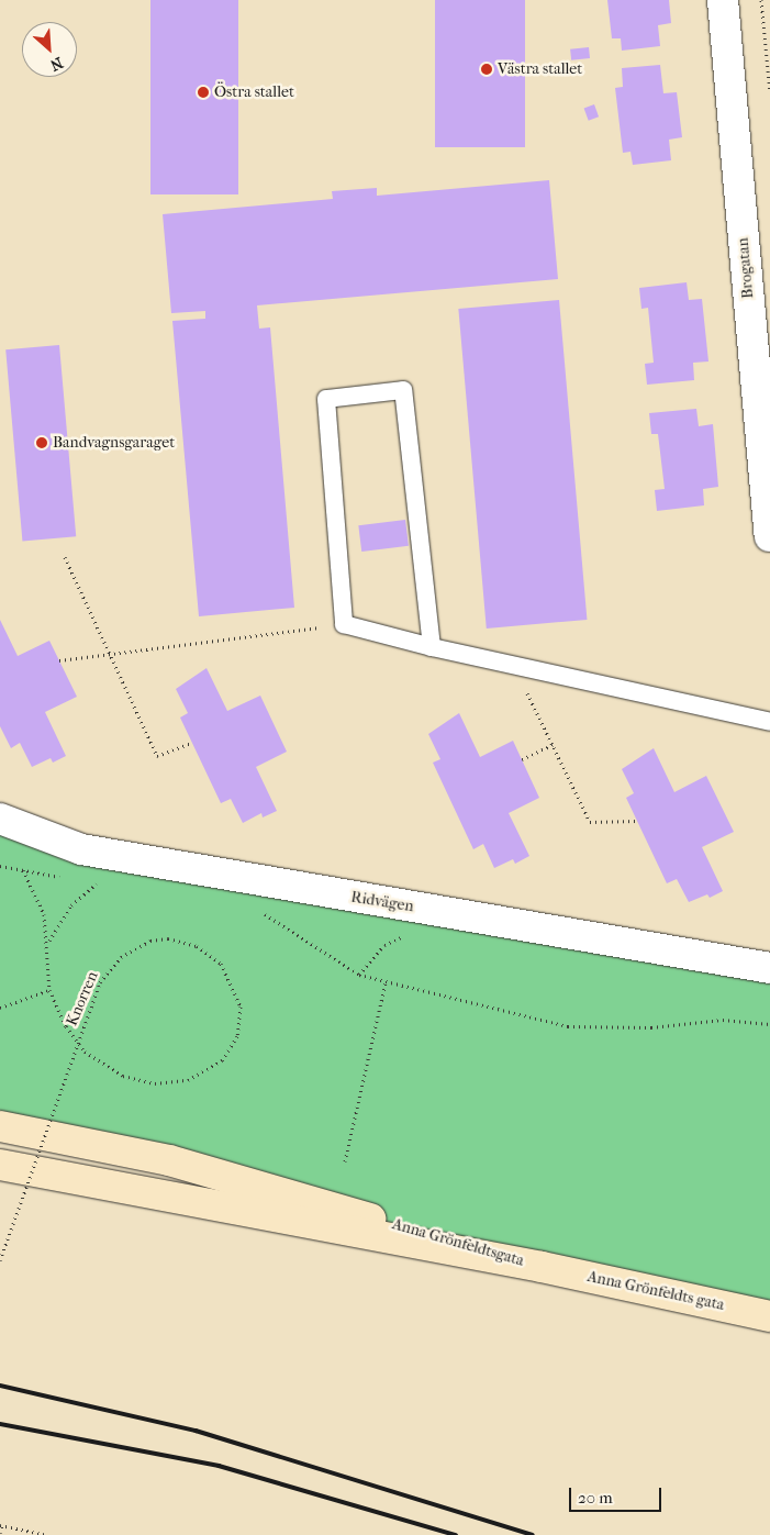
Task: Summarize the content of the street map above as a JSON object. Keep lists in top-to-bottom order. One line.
{"streets":{"main road":["Anna Grönfeldtsgata","Anna Grönfeldts gata"],"street":["Brogatan","Ridvägen"],"path":["Knorren"]},"crossings":[["Anna Grönfeldtsgata","Anna Grönfeldts gata"]],"places":["Västra stallet","Östra stallet","Bandvagnsgaraget"],"scale_bar":"20 m","north":"bottom right"}
